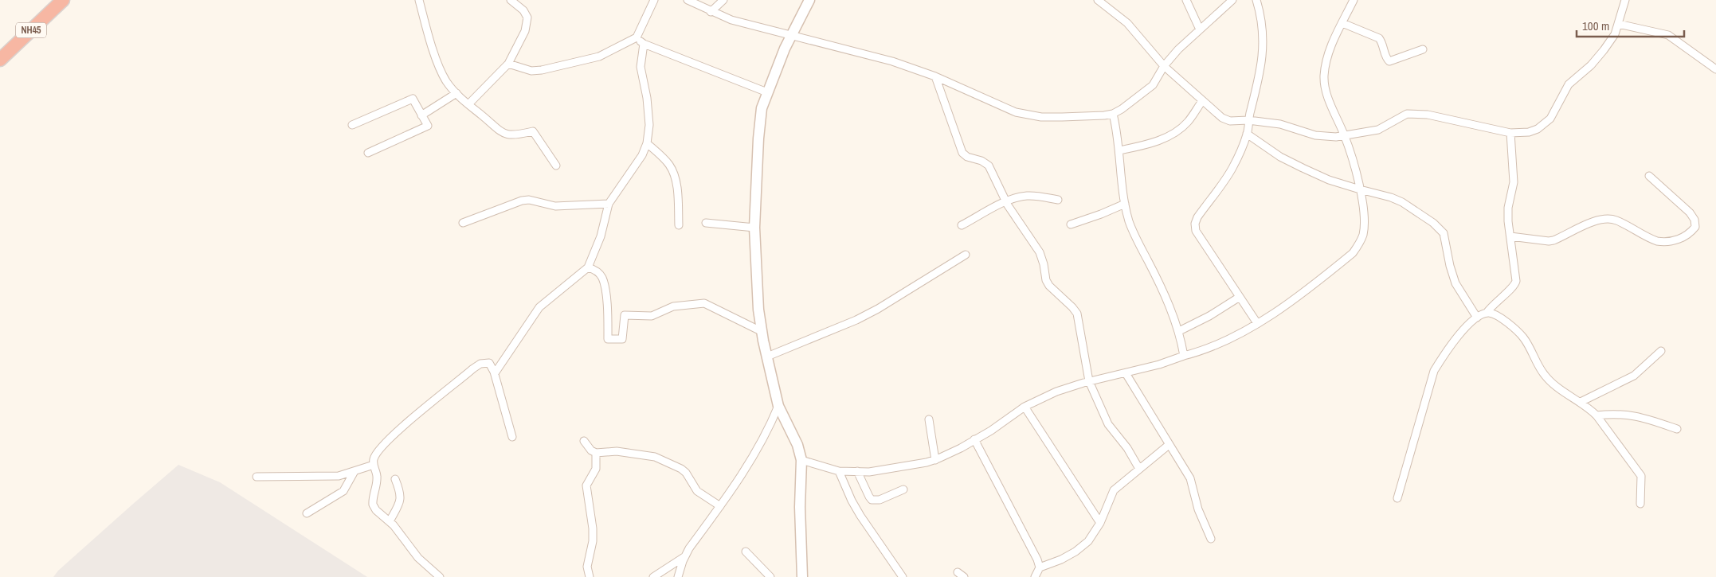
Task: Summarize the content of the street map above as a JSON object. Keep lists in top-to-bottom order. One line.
{"streets":{"highway":["NH45"]},"scale_bar":"100 m"}
